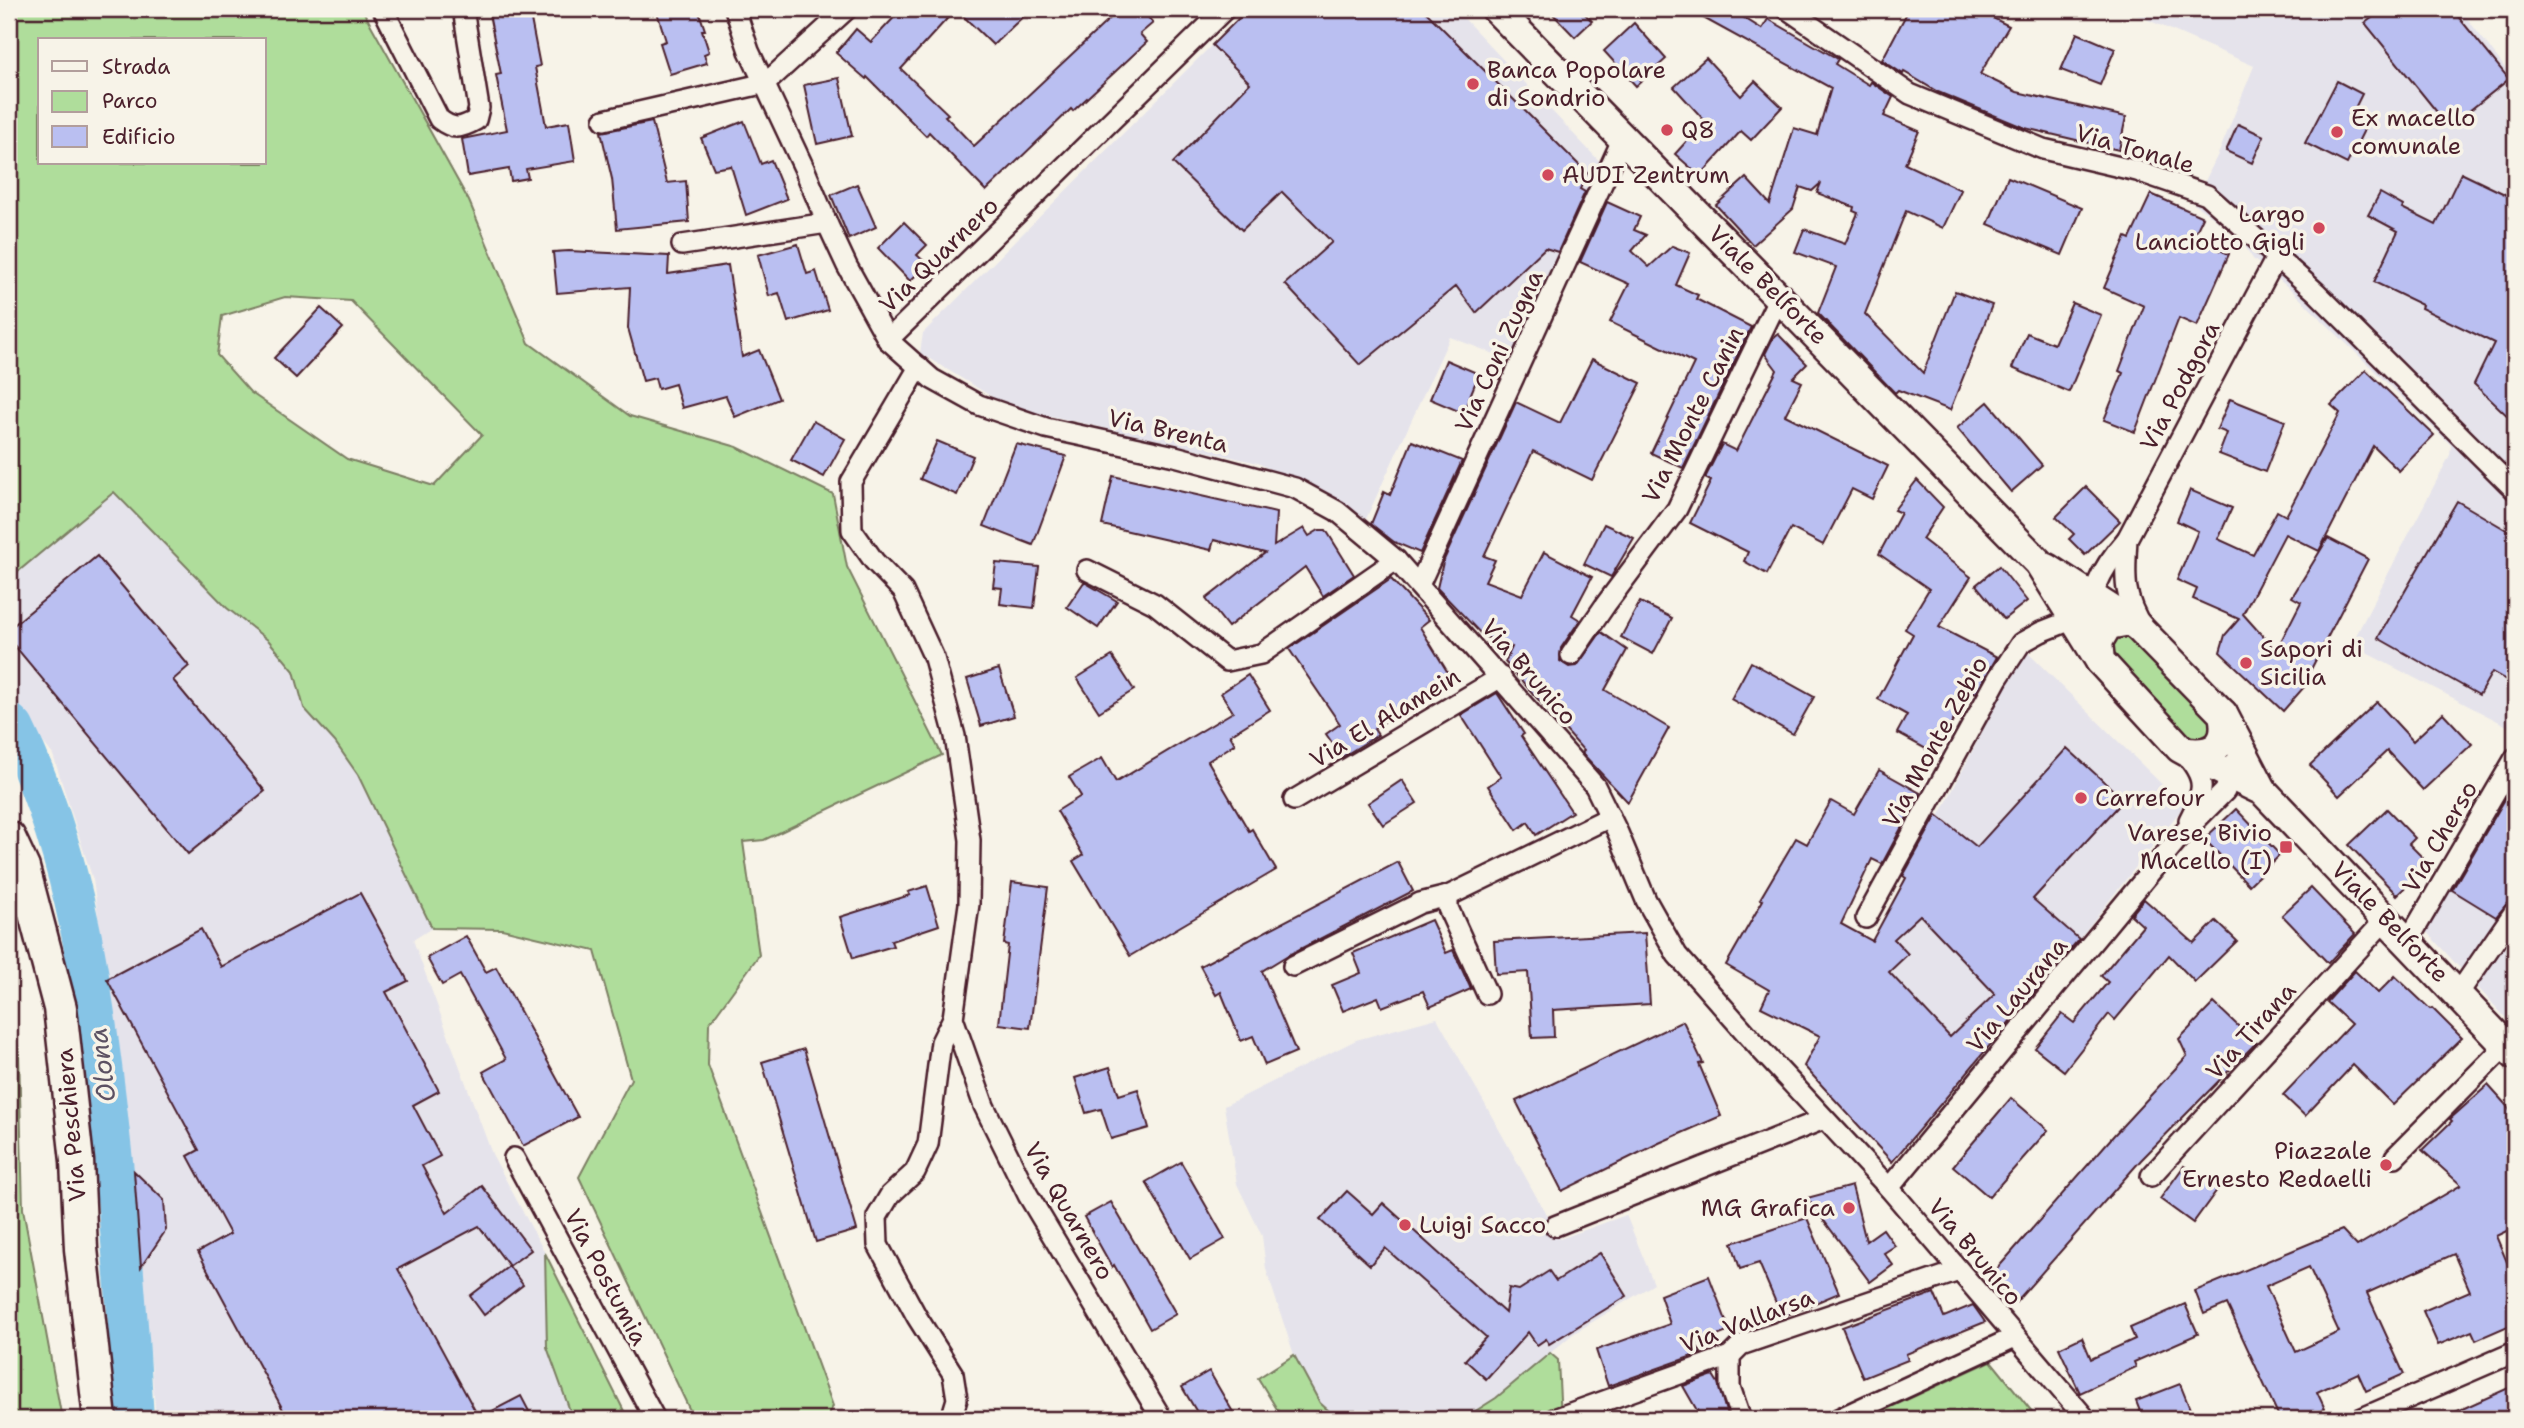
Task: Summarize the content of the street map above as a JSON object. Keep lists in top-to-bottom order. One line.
{"streets":{"main road":["Viale Belforte","Via Peschiera"],"street":["Via Tonale","Via Quarnero","Via Coni Zugna","Via Podgora","Via Monte Canin","Via Brenta","Via Brunico","Via El Alamein","Via Monte Zebio","Via Cherso","Via Laurana","Via Tirana","Via Postumia","Via Vallarsa"]},"crossings":[["Via Tonale","Via Podgora"],["Via Quarnero","Via Brenta"],["Viale Belforte","Via Coni Zugna"],["Viale Belforte","Via Podgora"],["Viale Belforte","Via Monte Canin"],["Viale Belforte","Via Monte Zebio"],["Viale Belforte","Via Cherso"],["Viale Belforte","Via Laurana"],["Viale Belforte","Via Tirana"],["Via Coni Zugna","Via Brunico"],["Via Brenta","Via Brunico"],["Via Brunico","Via El Alamein"],["Via Brunico","Via Laurana"],["Via Brunico","Via Vallarsa"]],"water":["Olona"],"places":{"other":["Banca Popolare di Sondrio","Q8","Ex macello comunale","AUDI Zentrum","Largo Lanciotto Gigli","Sapori di Sicilia","Carrefour","Piazzale Ernesto Redaelli","MG Grafica","Luigi Sacco"],"transit":["Varese, Bivio Macello (I)"]},"legend":["Strada","Parco","Edificio"]}
